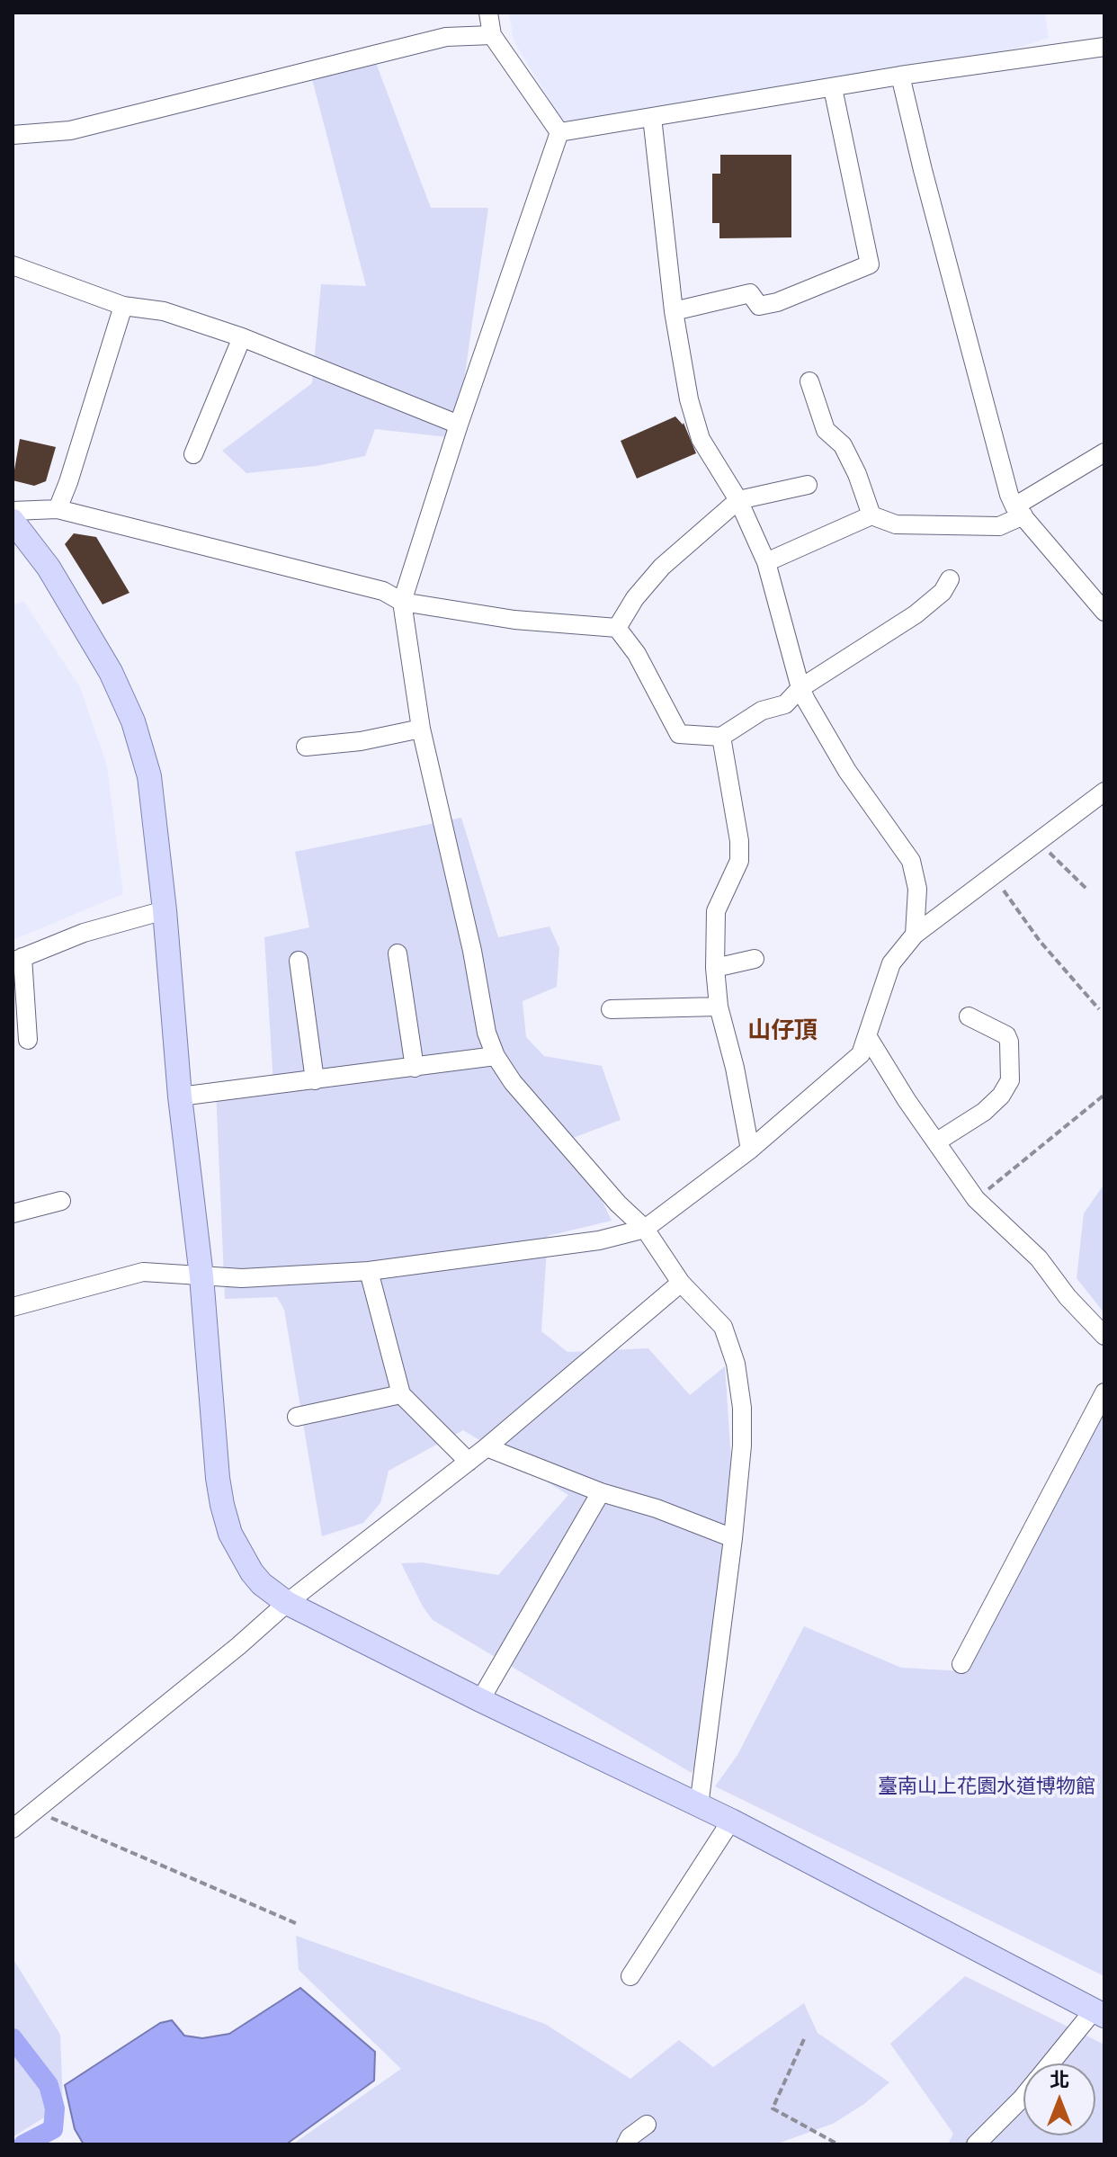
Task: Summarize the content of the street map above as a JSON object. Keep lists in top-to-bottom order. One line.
{"districts":["山仔頂"],"parks":["臺南山上花園水道博物館"],"north":"top"}
